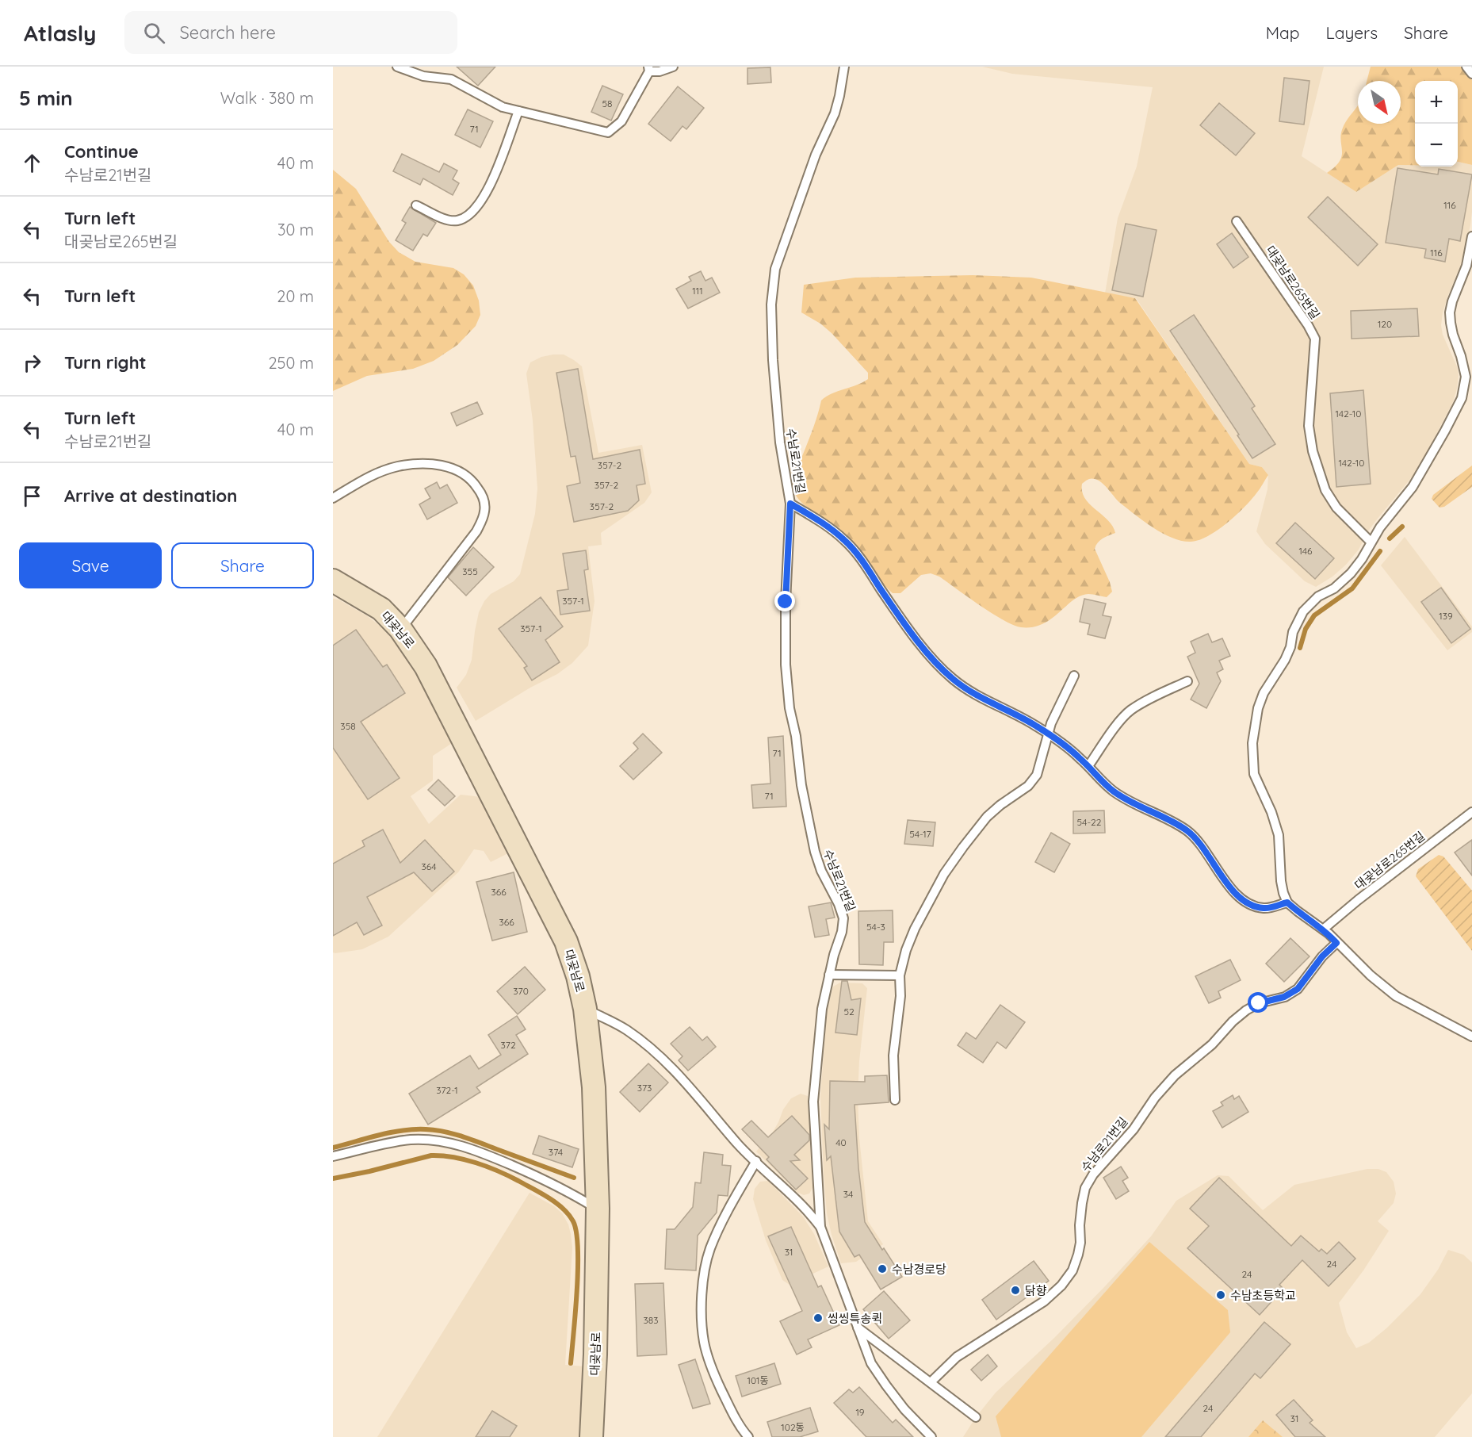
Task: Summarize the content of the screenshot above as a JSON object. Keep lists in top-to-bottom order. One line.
{"streets":{"street":["대곶남로"],"lane":["대곶남로265번길","수남로21번길"]},"places":["수남경로당","닭향","수남초등학교","씽씽특송퀵"],"house_numbers":["58","71","116","116","111","120","142-10","142-10","357-2","357-2","357-2","146","355","357-1","139","357-1","358","71","71","54-22","54-17","364","366","366","54-3","370","52","372","373","372-1","40","374","34","31","24","24","383","101동","24","19","31","102동"],"north":"bottom right","page":{"header":"Atlasly","search":"Search here","nav":["Map","Layers","Share"],"heading":["5 min","Walk · 380 m"],"map_buttons":["+","−"],"list":[["Continue","수남로21번길","40 m"],["Turn left","대곶남로265번길","30 m"],["Turn left","20 m"],["Turn right","250 m"],["Turn left","수남로21번길","40 m"],"Arrive at destination"],"buttons":["Save","Share"]}}
